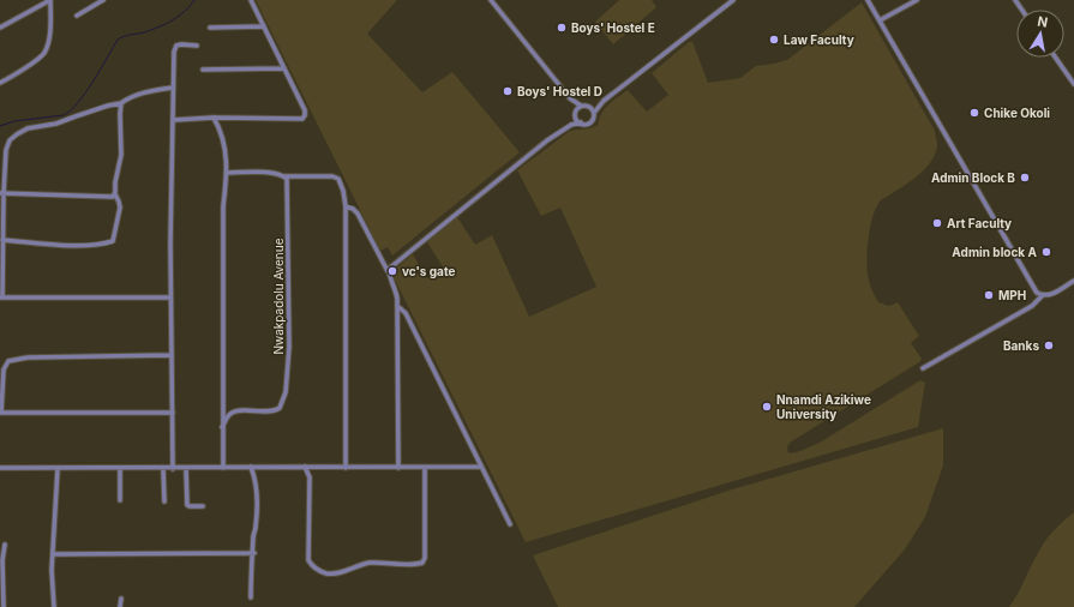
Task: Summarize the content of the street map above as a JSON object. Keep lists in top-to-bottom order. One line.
{"streets":{"street":["Nwakpadolu Avenue"]},"places":["Boys' Hostel E","Law Faculty","Boys' Hostel D","Chike Okoli","Admin Block B","Art Faculty","Admin block A","vc's gate","MPH","Banks","Nnamdi Azikiwe University"],"north":"top"}
